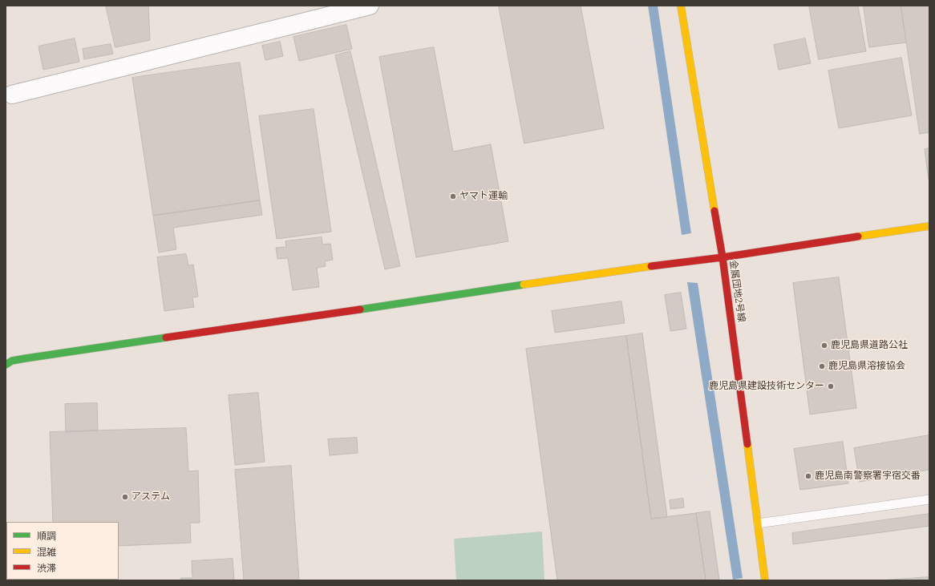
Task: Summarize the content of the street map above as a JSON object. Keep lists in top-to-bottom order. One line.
{"streets":{"street":["金属団地2号線"]},"places":["ヤマト運輸","鹿児島県道路公社","鹿児島県溶接協会","鹿児島県建設技術センター","鹿児島南警察署宇宿交番","アステム"],"legend":["順調","混雑","渋滞"]}
